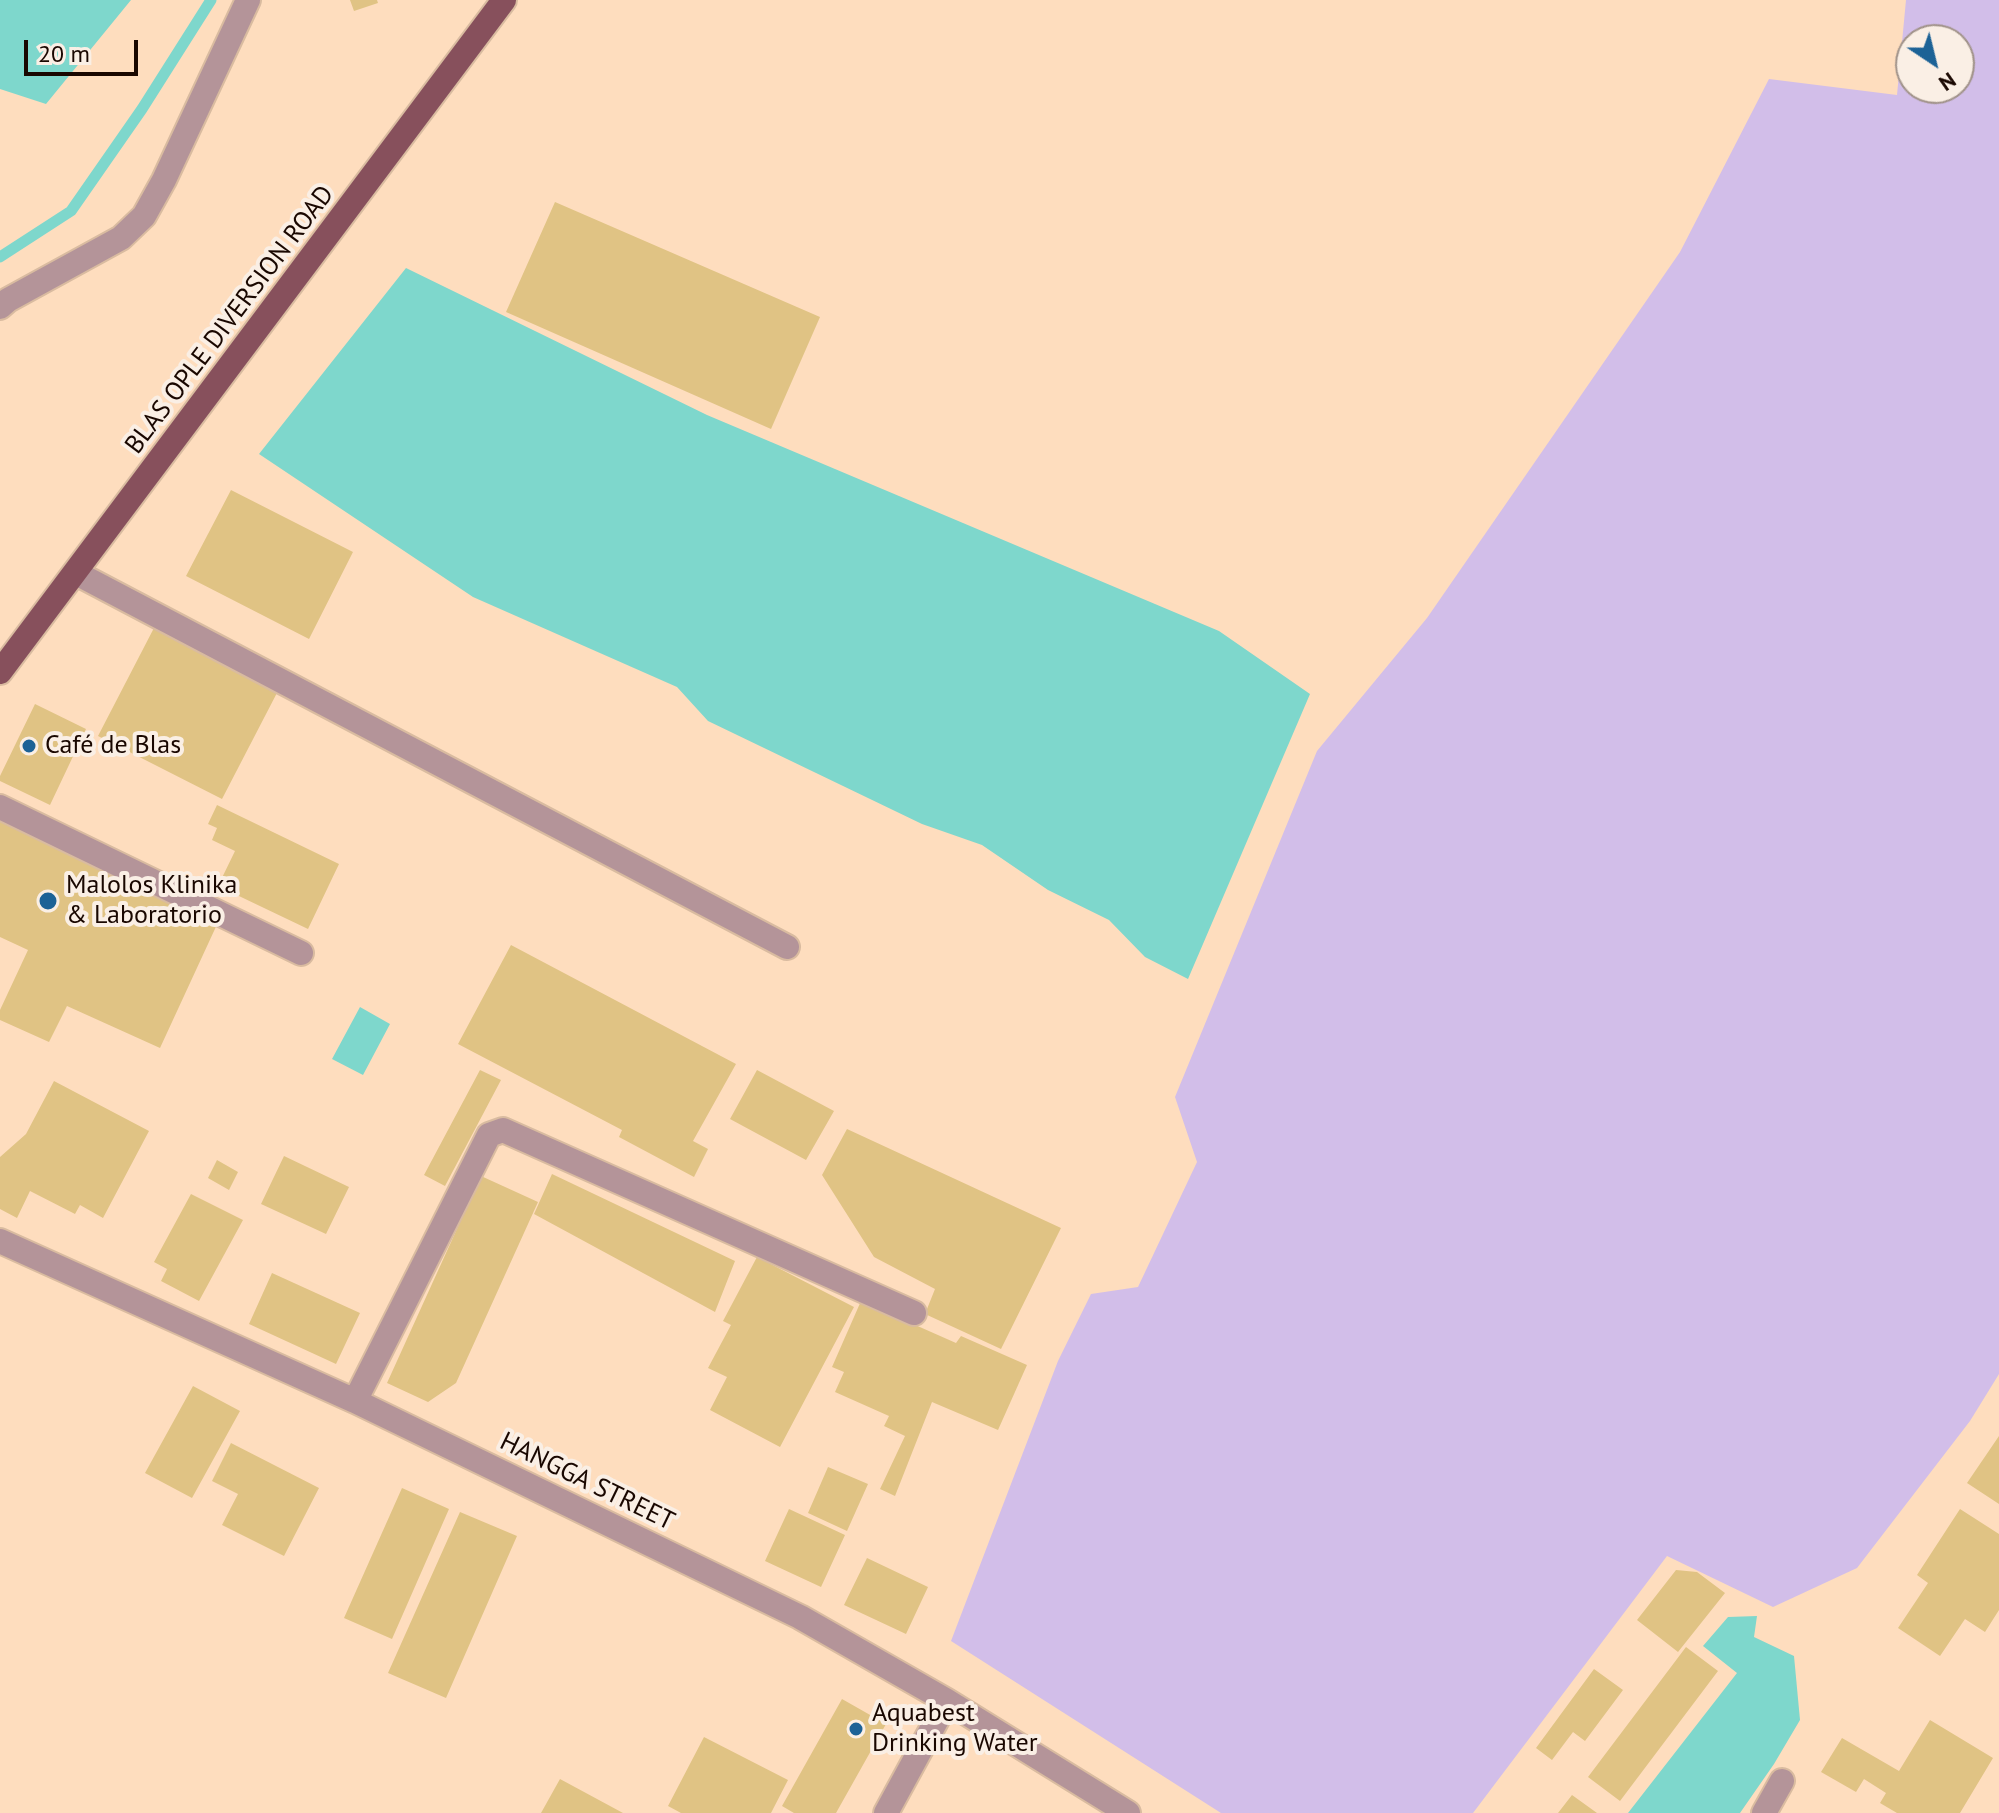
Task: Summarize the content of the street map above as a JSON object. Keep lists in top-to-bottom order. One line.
{"streets":{"main road":["BLAS OPLE DIVERSION ROAD"],"street":["HANGGA STREET"]},"places":["Café de Blas","Malolos Klinika & Laboratorio","Aquabest Drinking Water"],"scale_bar":"20 m","north":"bottom right"}
